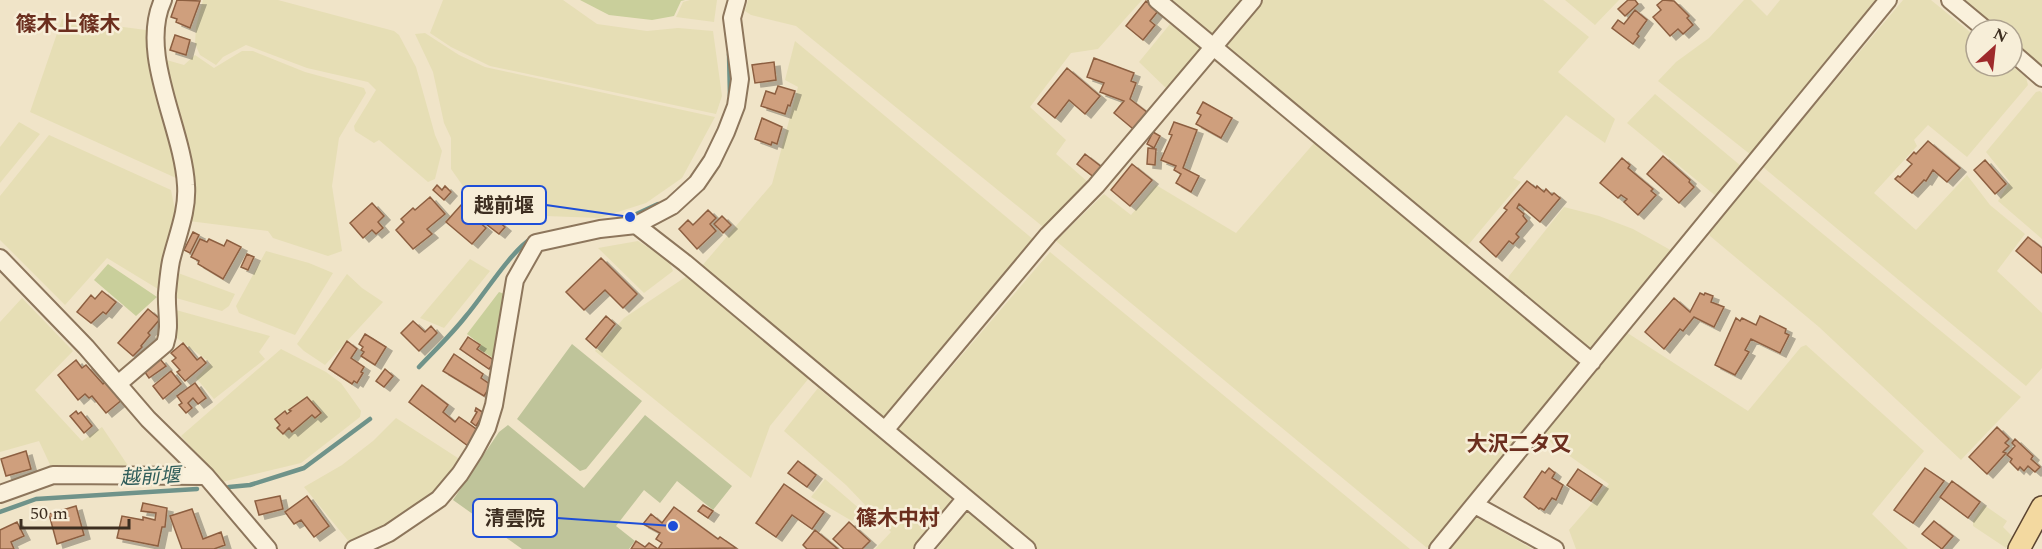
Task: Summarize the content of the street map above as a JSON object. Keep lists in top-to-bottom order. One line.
{"districts":["篠木上篠木","大沢二タ又","篠木中村"],"water":["越前堰"],"places":["越前堰","清雲院"],"scale_bar":"50 m","north":"top right"}
